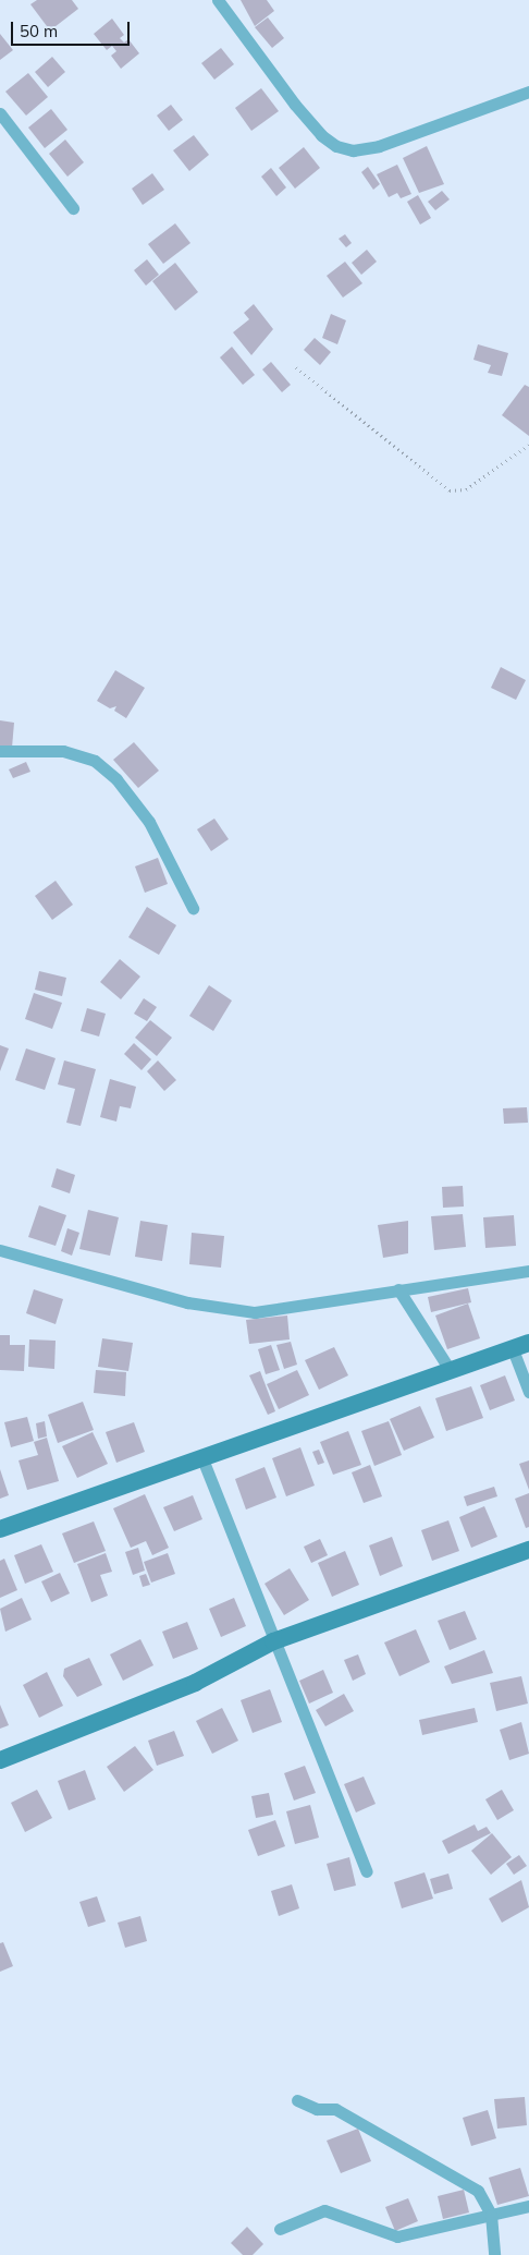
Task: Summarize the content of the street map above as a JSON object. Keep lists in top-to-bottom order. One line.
{"scale_bar":"50 m"}
